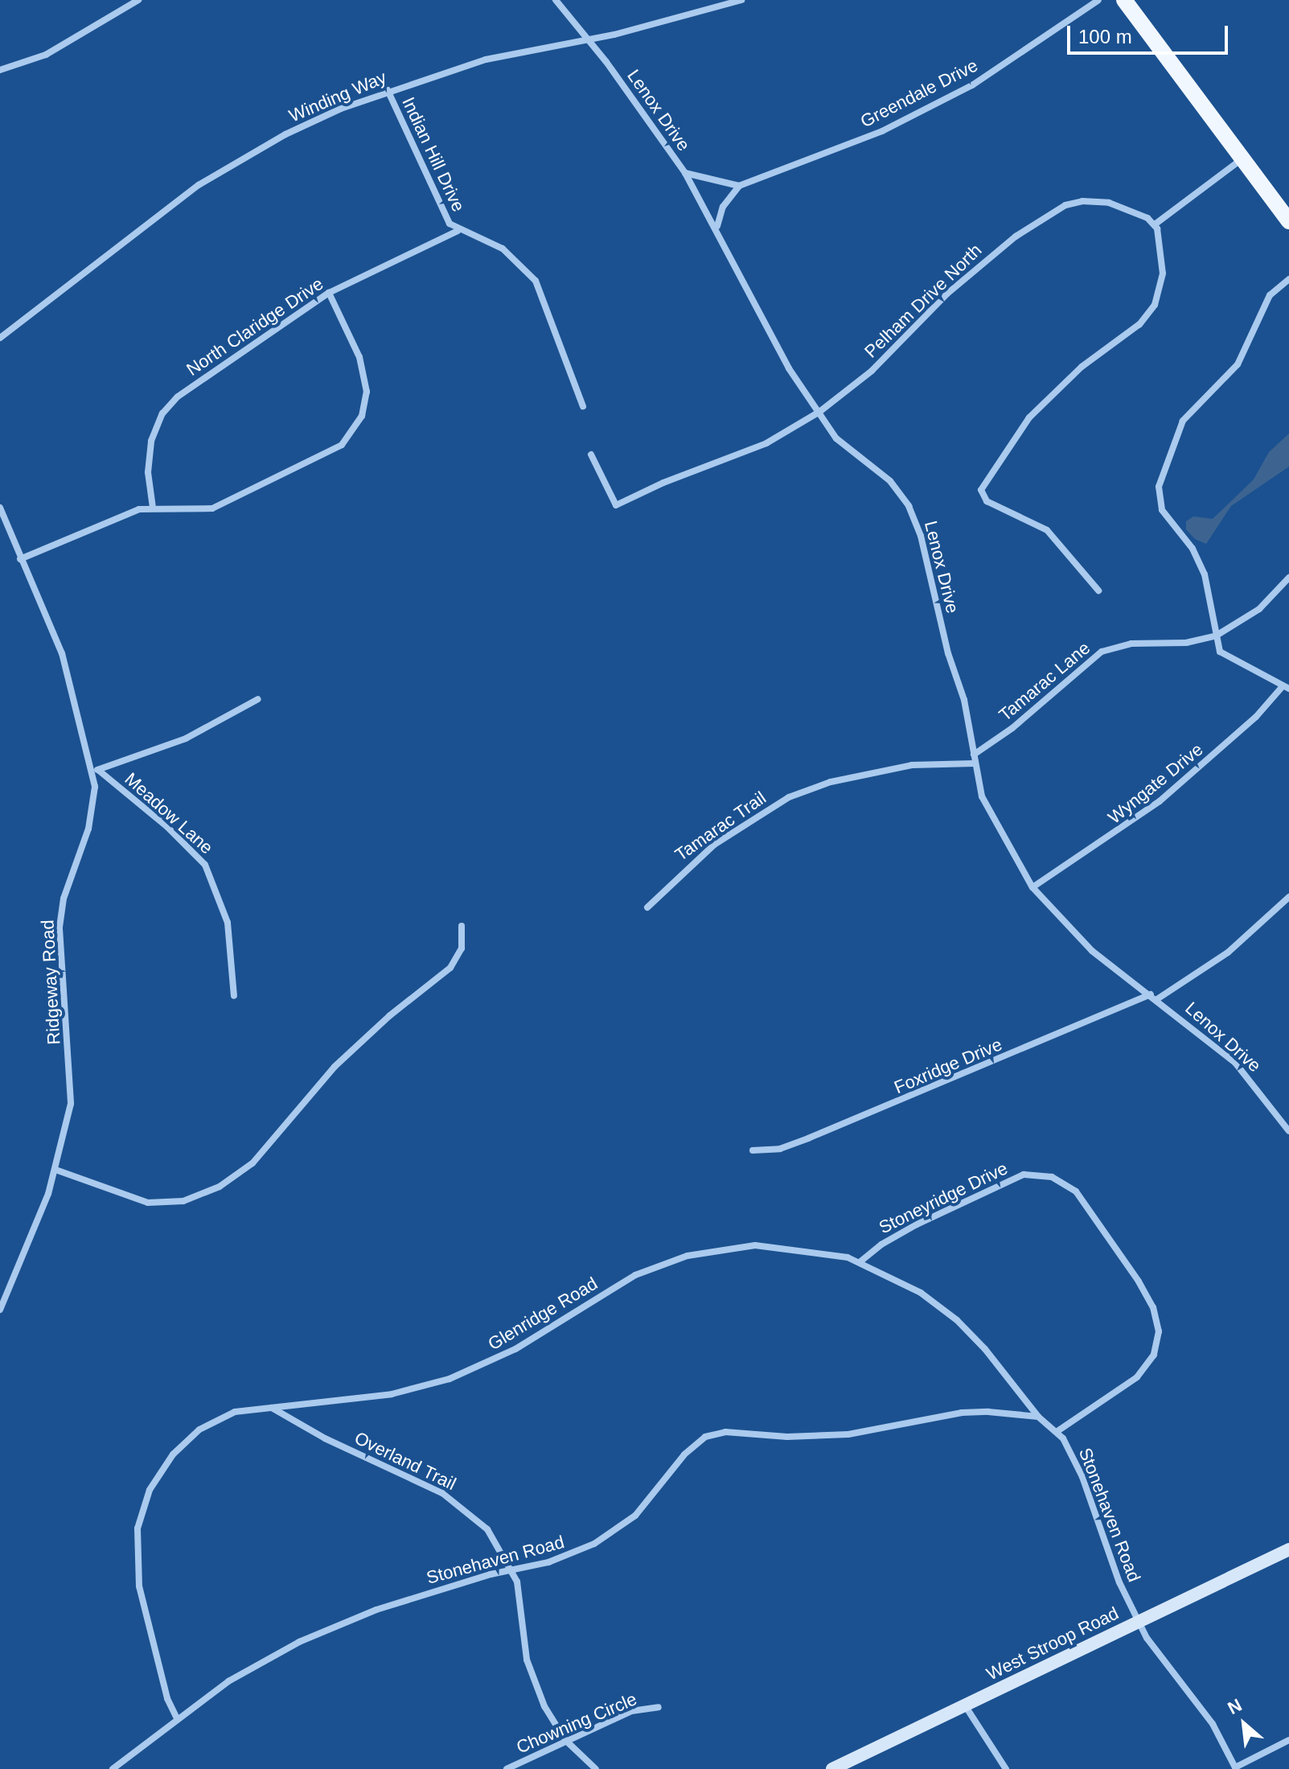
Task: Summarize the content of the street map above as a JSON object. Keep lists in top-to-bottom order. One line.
{"streets":{"main road":["West Stroop Road"],"street":["Greendale Drive","Winding Way","Lenox Drive","Indian Hill Drive","Pelham Drive North","North Claridge Drive","Tamarac Lane","Wyngate Drive","Meadow Lane","Tamarac Trail","Ridgeway Road","Foxridge Drive","Stoneyridge Drive","Glenridge Road","Overland Trail","Stonehaven Road","Chowning Circle"]},"crossings":[["Winding Way","Lenox Drive"],["Winding Way","Indian Hill Drive"],["Lenox Drive","Pelham Drive North"],["Lenox Drive","Tamarac Lane"],["Lenox Drive","Wyngate Drive"],["Lenox Drive","Tamarac Trail"],["Lenox Drive","Foxridge Drive"],["Indian Hill Drive","North Claridge Drive"],["Meadow Lane","Ridgeway Road"],["Stoneyridge Drive","Glenridge Road"],["Stoneyridge Drive","Stonehaven Road"],["Glenridge Road","Overland Trail"],["Glenridge Road","Stonehaven Road"],["Overland Trail","Stonehaven Road"],["Overland Trail","Chowning Circle"],["Stonehaven Road","West Stroop Road"]],"scale_bar":"100 m","north":"top left"}
